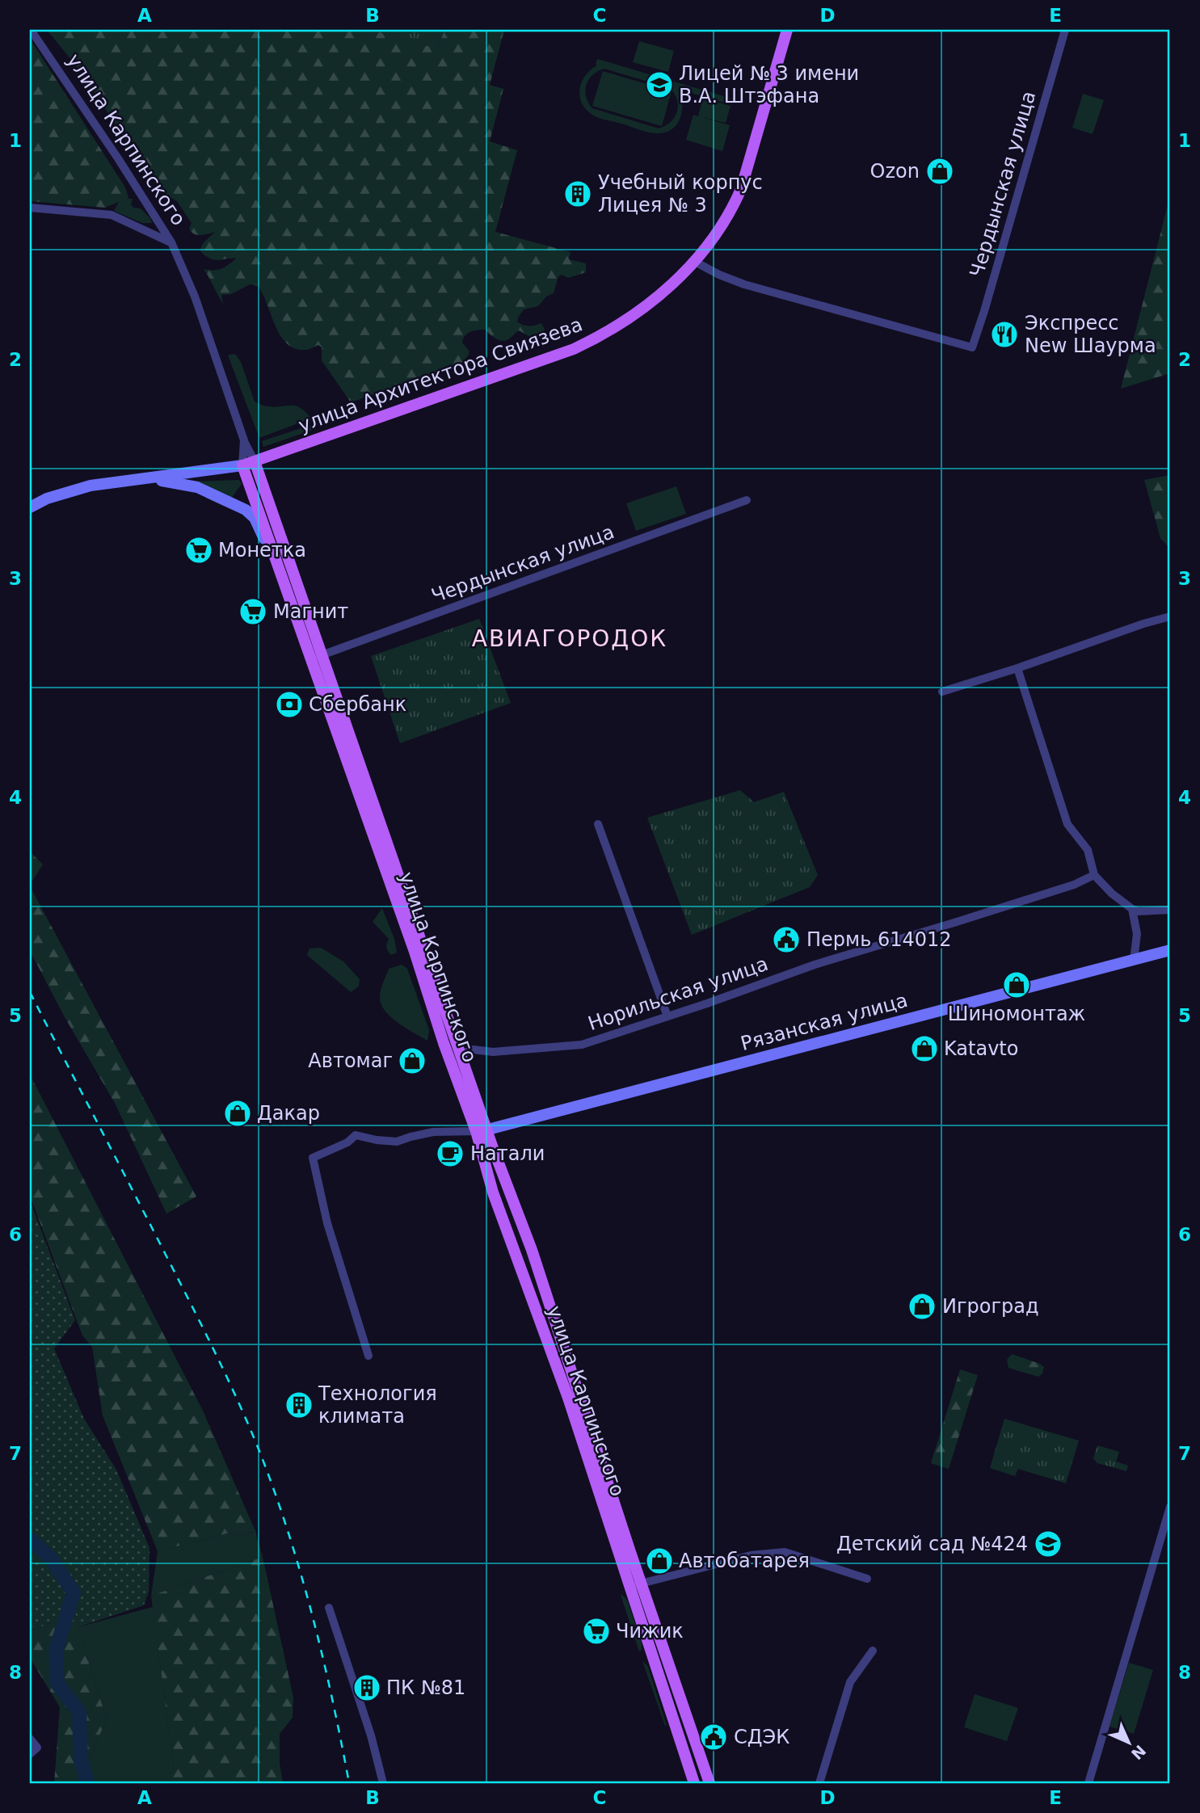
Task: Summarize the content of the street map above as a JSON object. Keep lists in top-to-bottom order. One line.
{"streets":{"main road":["улица Карпинского","улица Архитектора Свиязева"],"street":["Чердынская улица","Норильская улица","Рязанская улица"]},"crossings":[["улица Карпинского","Чердынская улица"],["улица Карпинского","улица Архитектора Свиязева"],["улица Карпинского","Норильская улица"],["улица Карпинского","Рязанская улица"],["Чердынская улица","улица Архитектора Свиязева"]],"districts":["АВИАГОРОДОК"],"places":{"school or university":["Лицей № 3 имени В.А. Штэфана","Детский сад №424"],"shop":["Ozon","Шиномонтаж","Katavto","Автомаг","Дакар","Игроград","Автобатарея"],"building":["Учебный корпус Лицея № 3","Технология климата","ПК №81"],"restaurant":["Экспресс New Шаурма"],"supermarket":["Монетка","Магнит","Чижик"],"bank":["Сбербанк"],"public building":["Пермь 614012","СДЭК"],"cafe":["Натали"]},"north":"bottom right","grid":{"columns":["A","B","C","D","E"],"rows":["1","2","3","4","5","6","7","8"]}}
